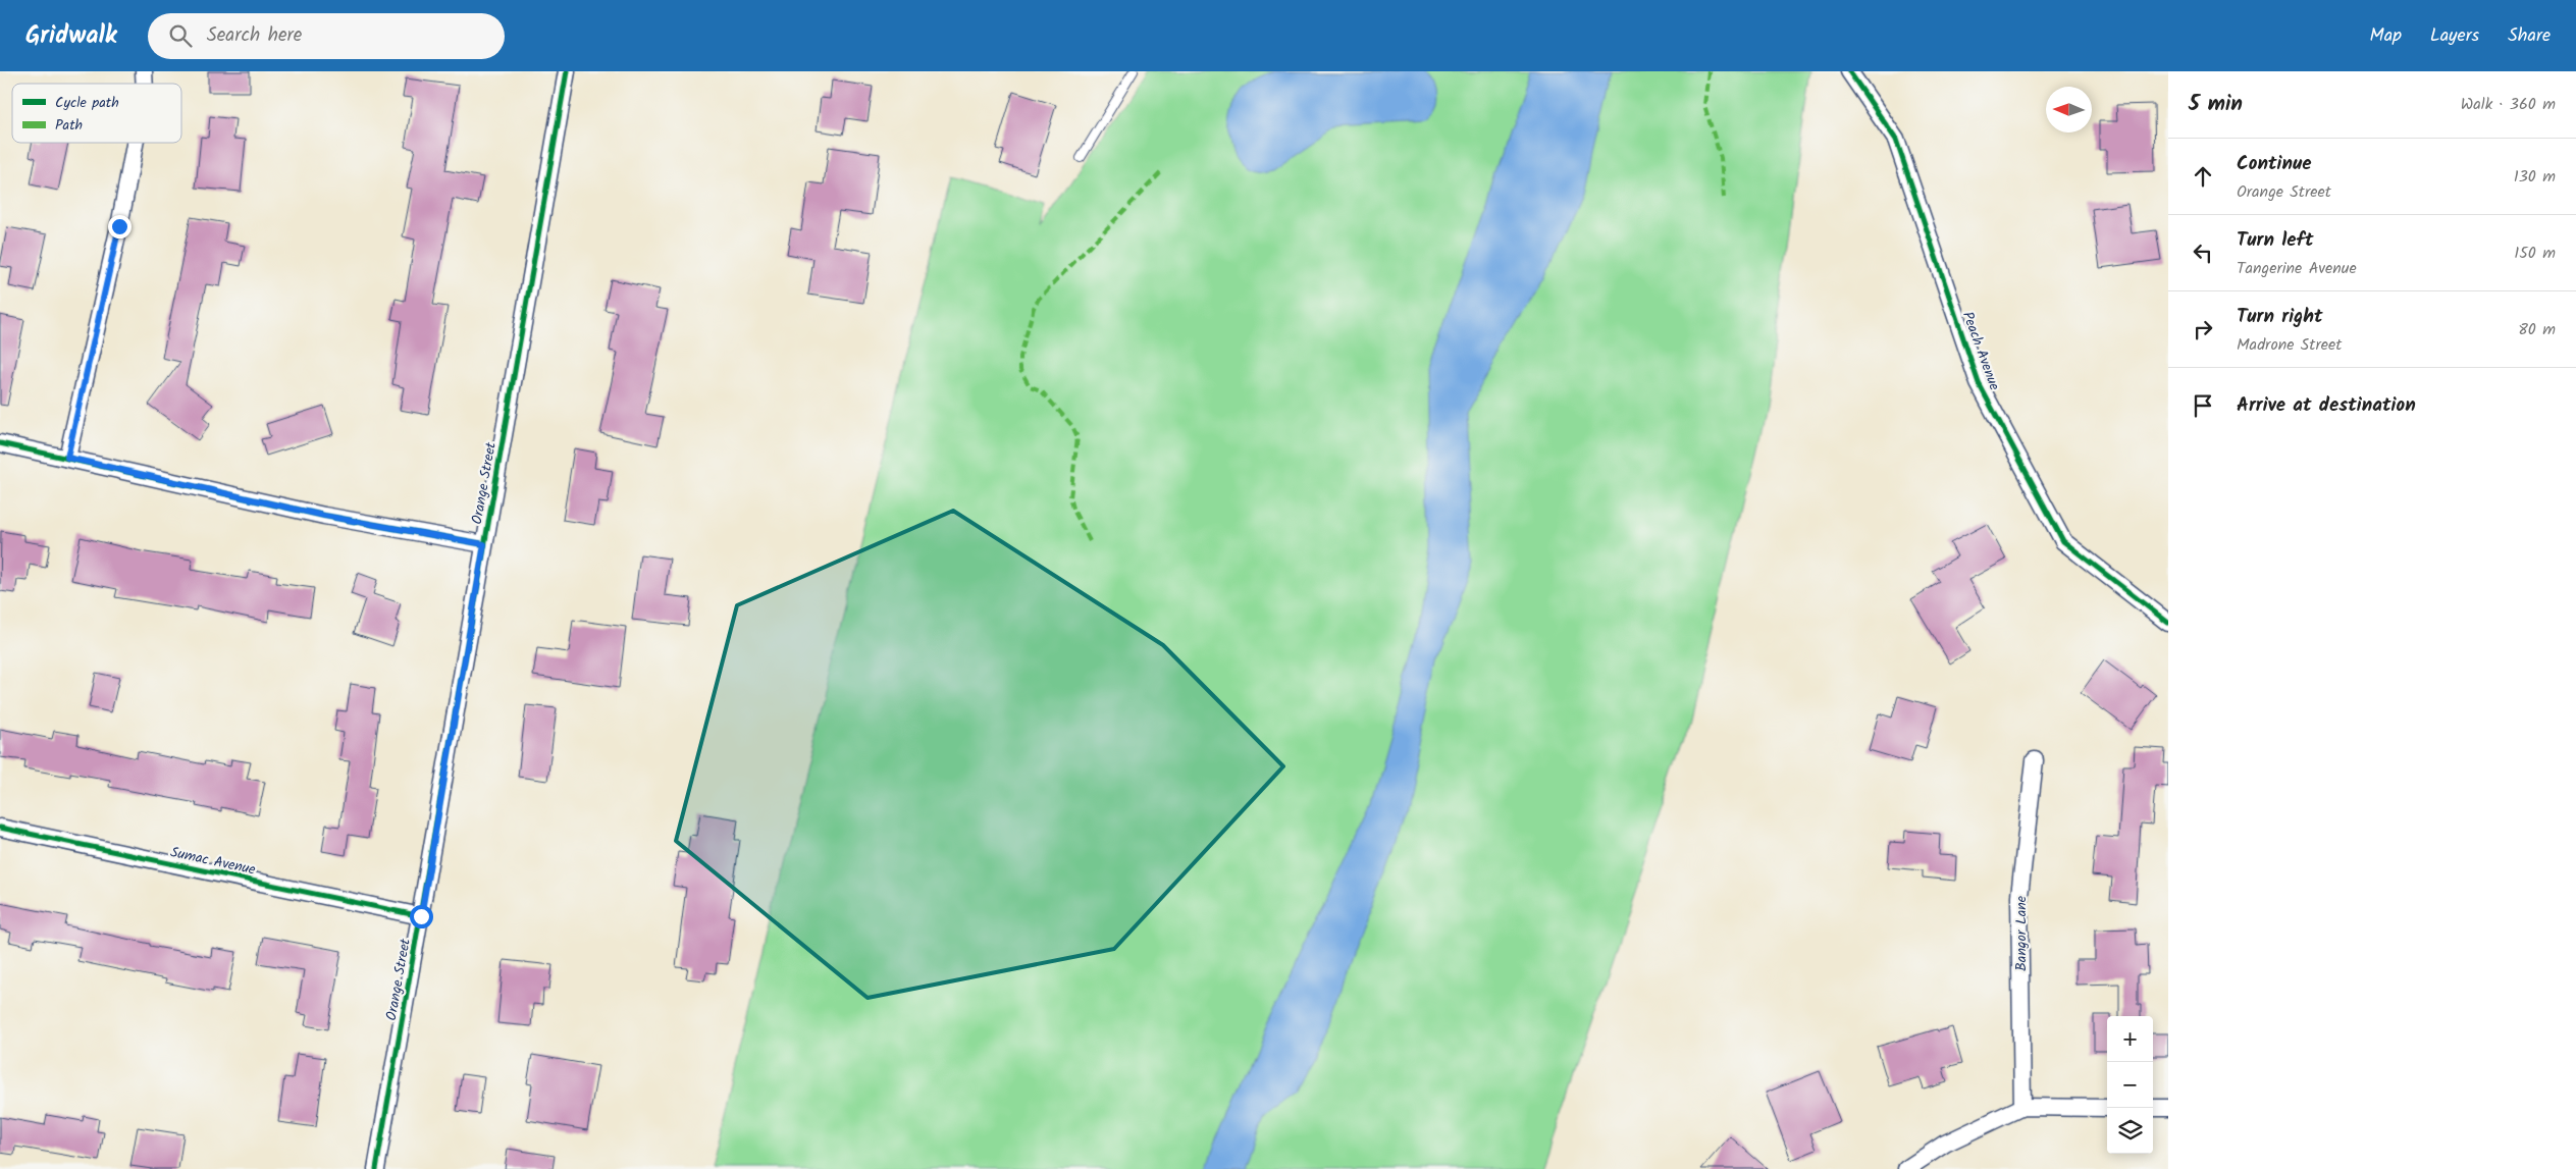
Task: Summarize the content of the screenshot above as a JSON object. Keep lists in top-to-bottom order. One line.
{"streets":{"street":["Peach Avenue","Orange Street","Sumac Avenue","Bangor Lane"]},"crossings":[["Orange Street","Sumac Avenue"]],"legend":["Cycle path","Path"],"north":"left","page":{"header":"Gridwalk","search":"Search here","nav":["Map","Layers","Share"],"heading":["5 min","Walk · 360 m"],"list":[["Continue","Orange Street","130 m"],["Turn left","Tangerine Avenue","150 m"],["Turn right","Madrone Street","80 m"],"Arrive at destination"],"map_buttons":["+","−"]}}
